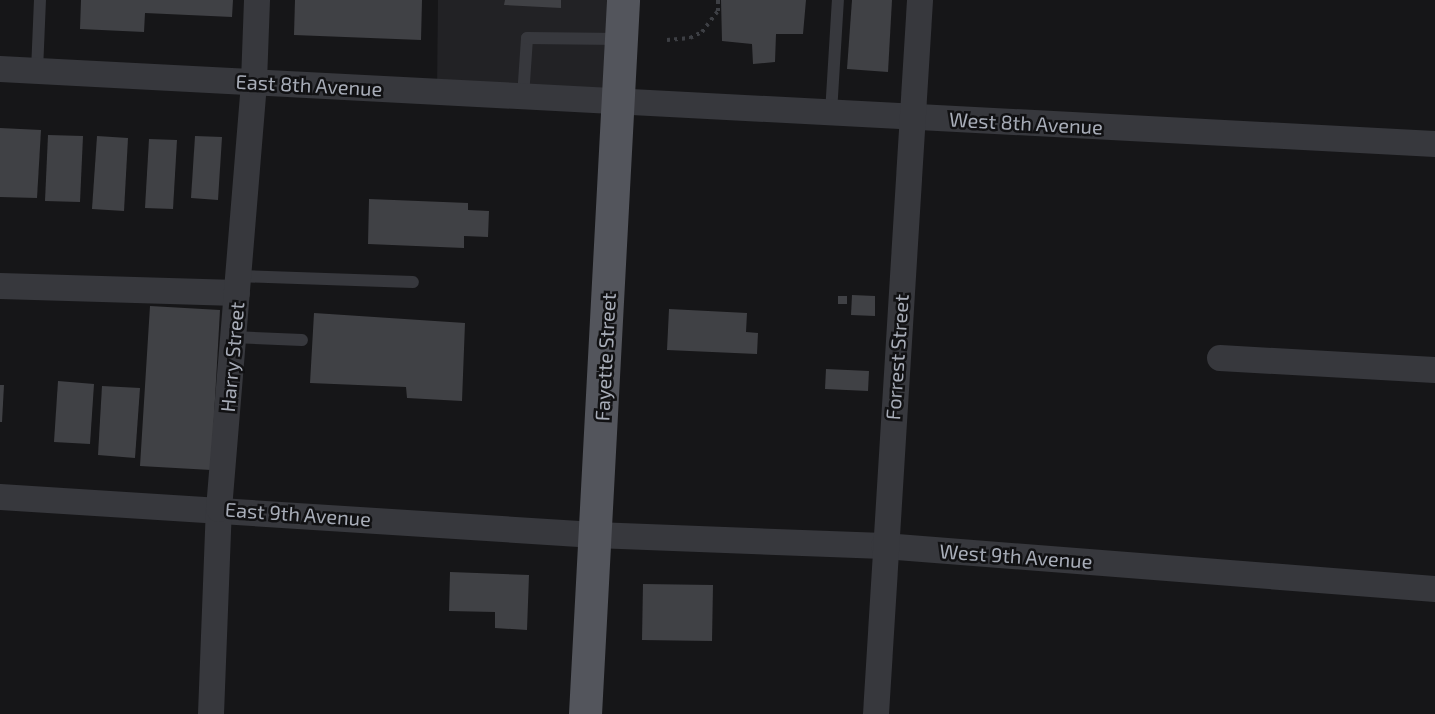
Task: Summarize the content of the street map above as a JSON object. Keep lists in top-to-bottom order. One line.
{"streets":{"main road":["Fayette Street"],"street":["East 8th Avenue","West 8th Avenue","Harry Street","Forrest Street","East 9th Avenue","West 9th Avenue"]},"crossings":[["East 8th Avenue","West 8th Avenue"],["East 8th Avenue","Harry Street"],["East 8th Avenue","Fayette Street"],["West 8th Avenue","Fayette Street"],["West 8th Avenue","Forrest Street"],["Harry Street","East 9th Avenue"],["Fayette Street","East 9th Avenue"],["Fayette Street","West 9th Avenue"],["Forrest Street","West 9th Avenue"],["East 9th Avenue","West 9th Avenue"]]}
